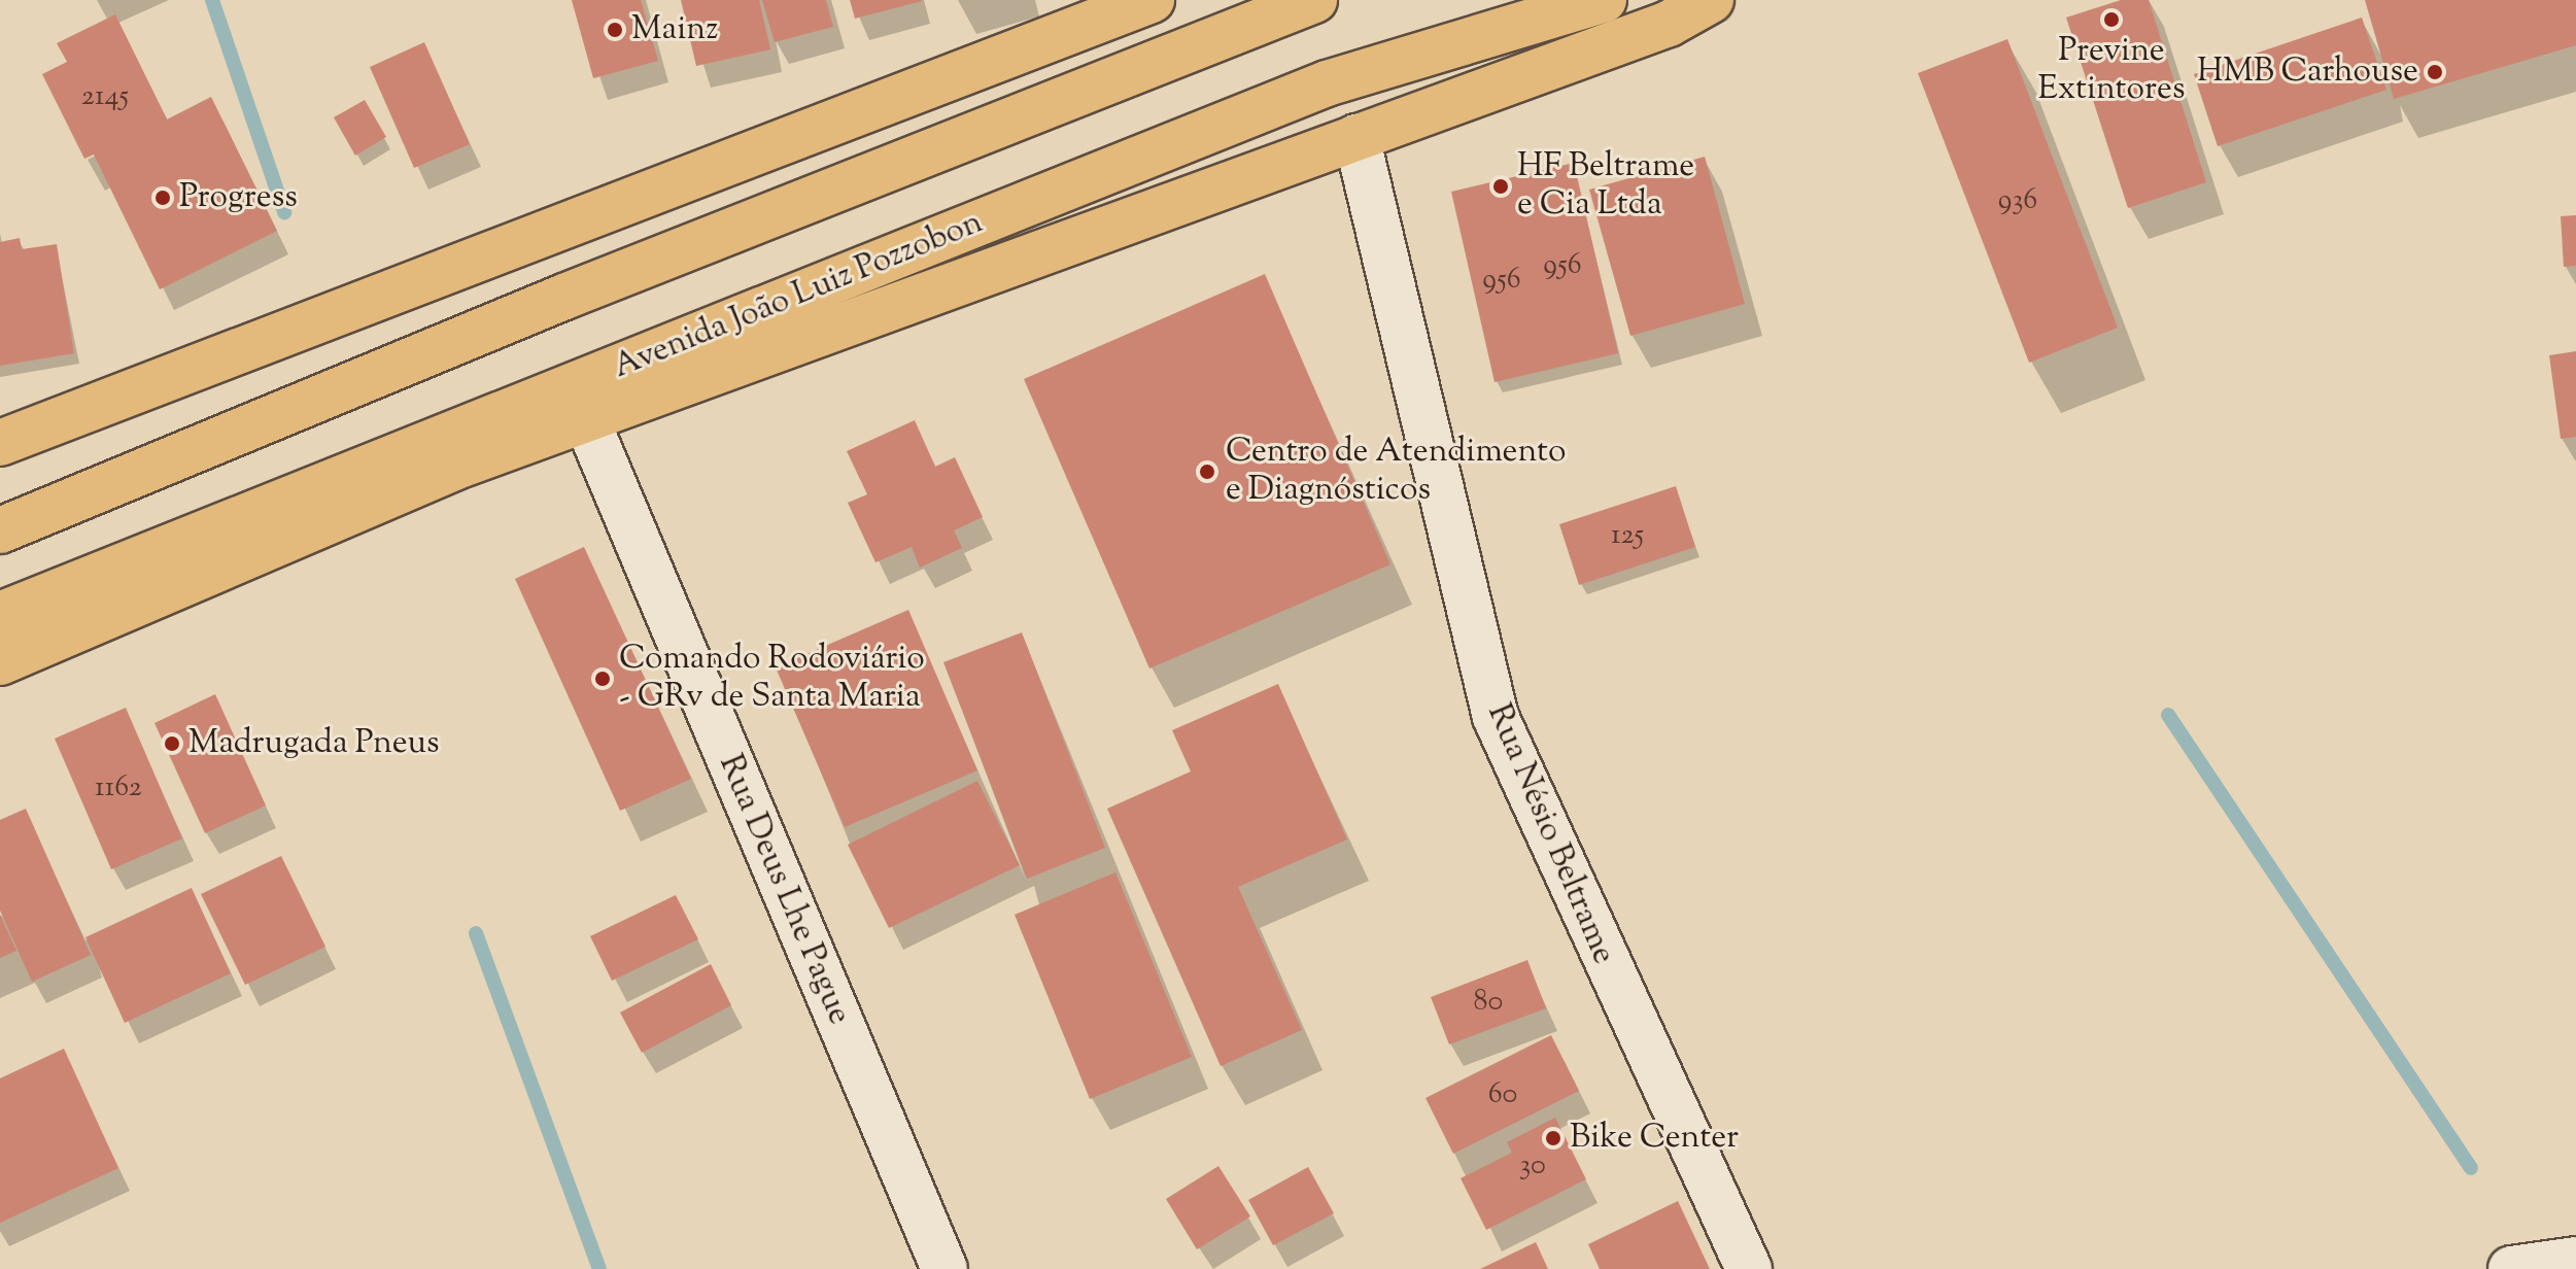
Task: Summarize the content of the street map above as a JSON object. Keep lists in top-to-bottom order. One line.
{"streets":{"main road":["Avenida João Luiz Pozzobon"],"street":["Rua Nésio Beltrame","Rua Deus Lhe Pague"]},"places":["Previne Extintores","Mainz","HMB Carhouse","HF Beltrame e Cia Ltda","Progress","Centro de Atendimento e Diagnósticos","Comando Rodoviário - GRv de Santa Maria","Madrugada Pneus","Bike Center"],"house_numbers":["2145","936","956","956","125","1162","80","60","30"]}
